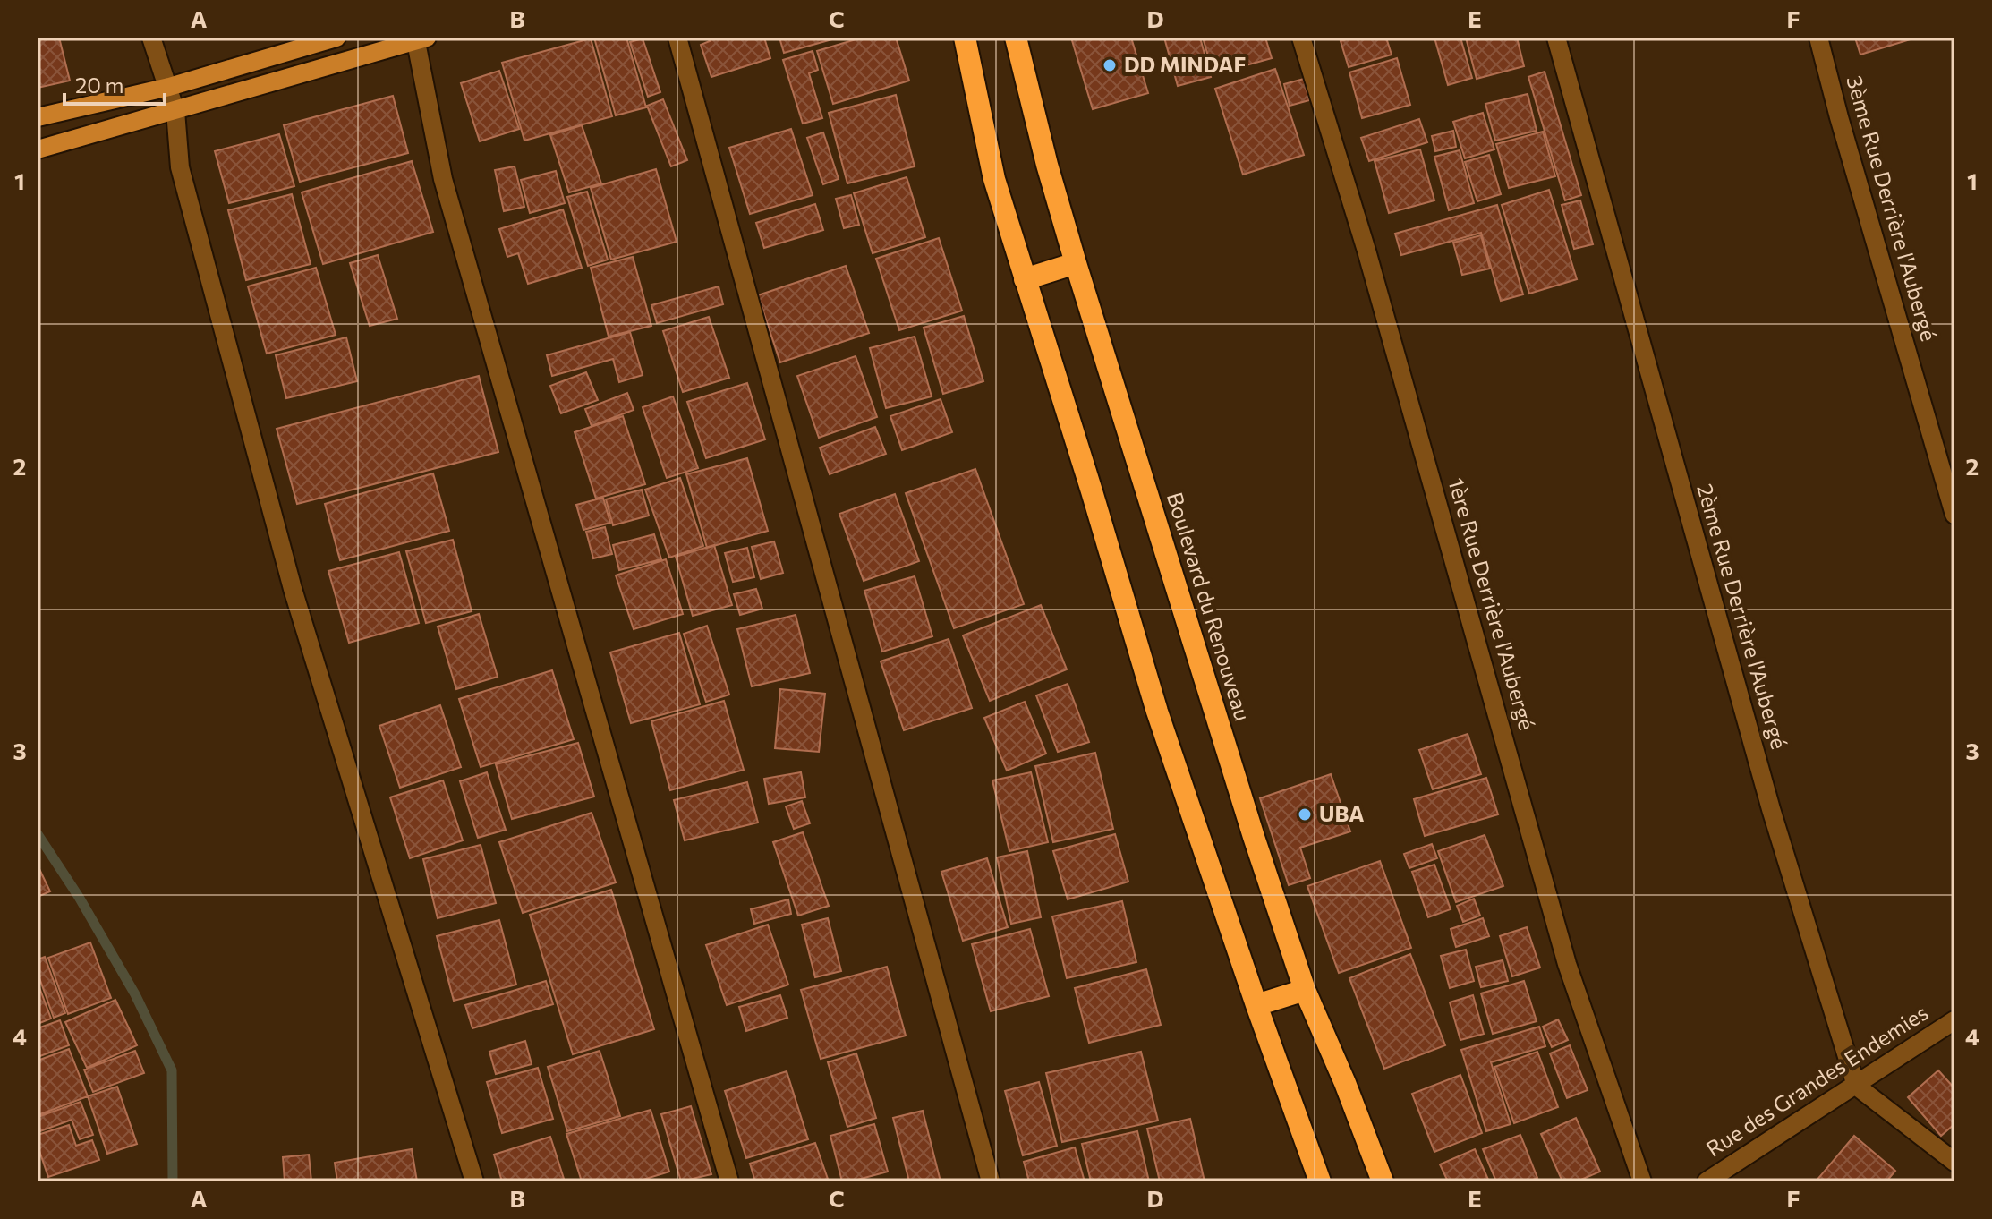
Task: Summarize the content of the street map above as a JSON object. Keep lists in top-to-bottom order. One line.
{"streets":{"highway":["Boulevard du Renouveau"],"street":["3ème Rue Derrière l'Aubergé","1ère Rue Derrière l'Aubergé","2ème Rue Derrière l'Aubergé","Rue des Grandes Endemies"]},"crossings":[["2ème Rue Derrière l'Aubergé","Rue des Grandes Endemies"]],"places":["DD MINDAF","UBA"],"scale_bar":"20 m","grid":{"columns":["A","B","C","D","E","F"],"rows":["1","2","3","4"]}}
